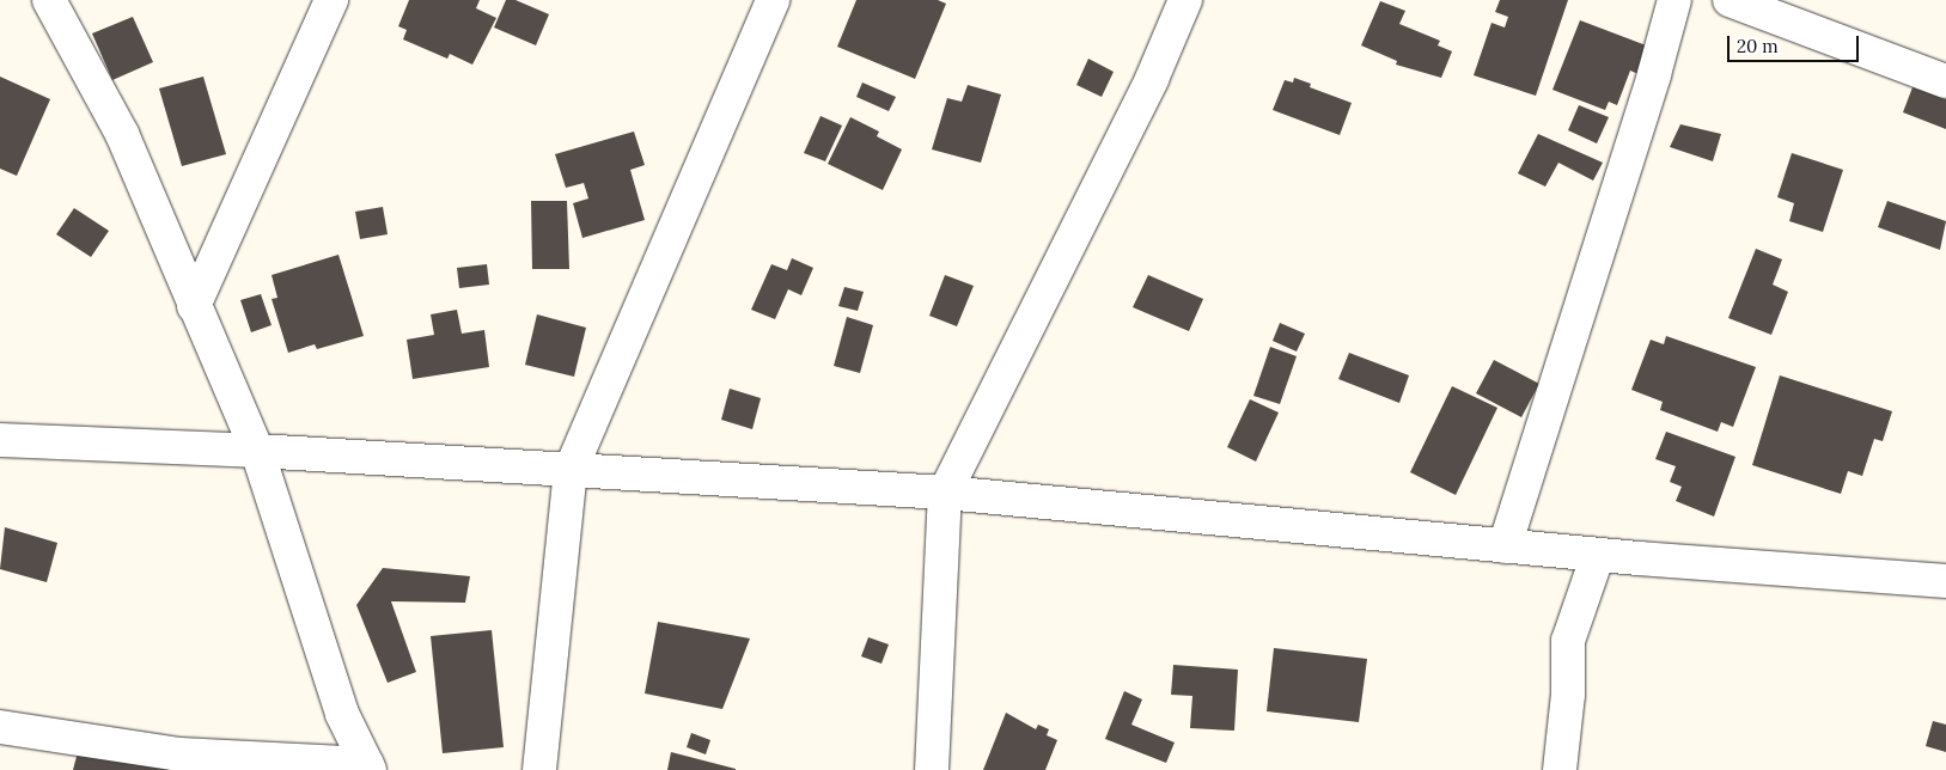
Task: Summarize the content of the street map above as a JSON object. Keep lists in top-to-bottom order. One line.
{"scale_bar":"20 m"}
